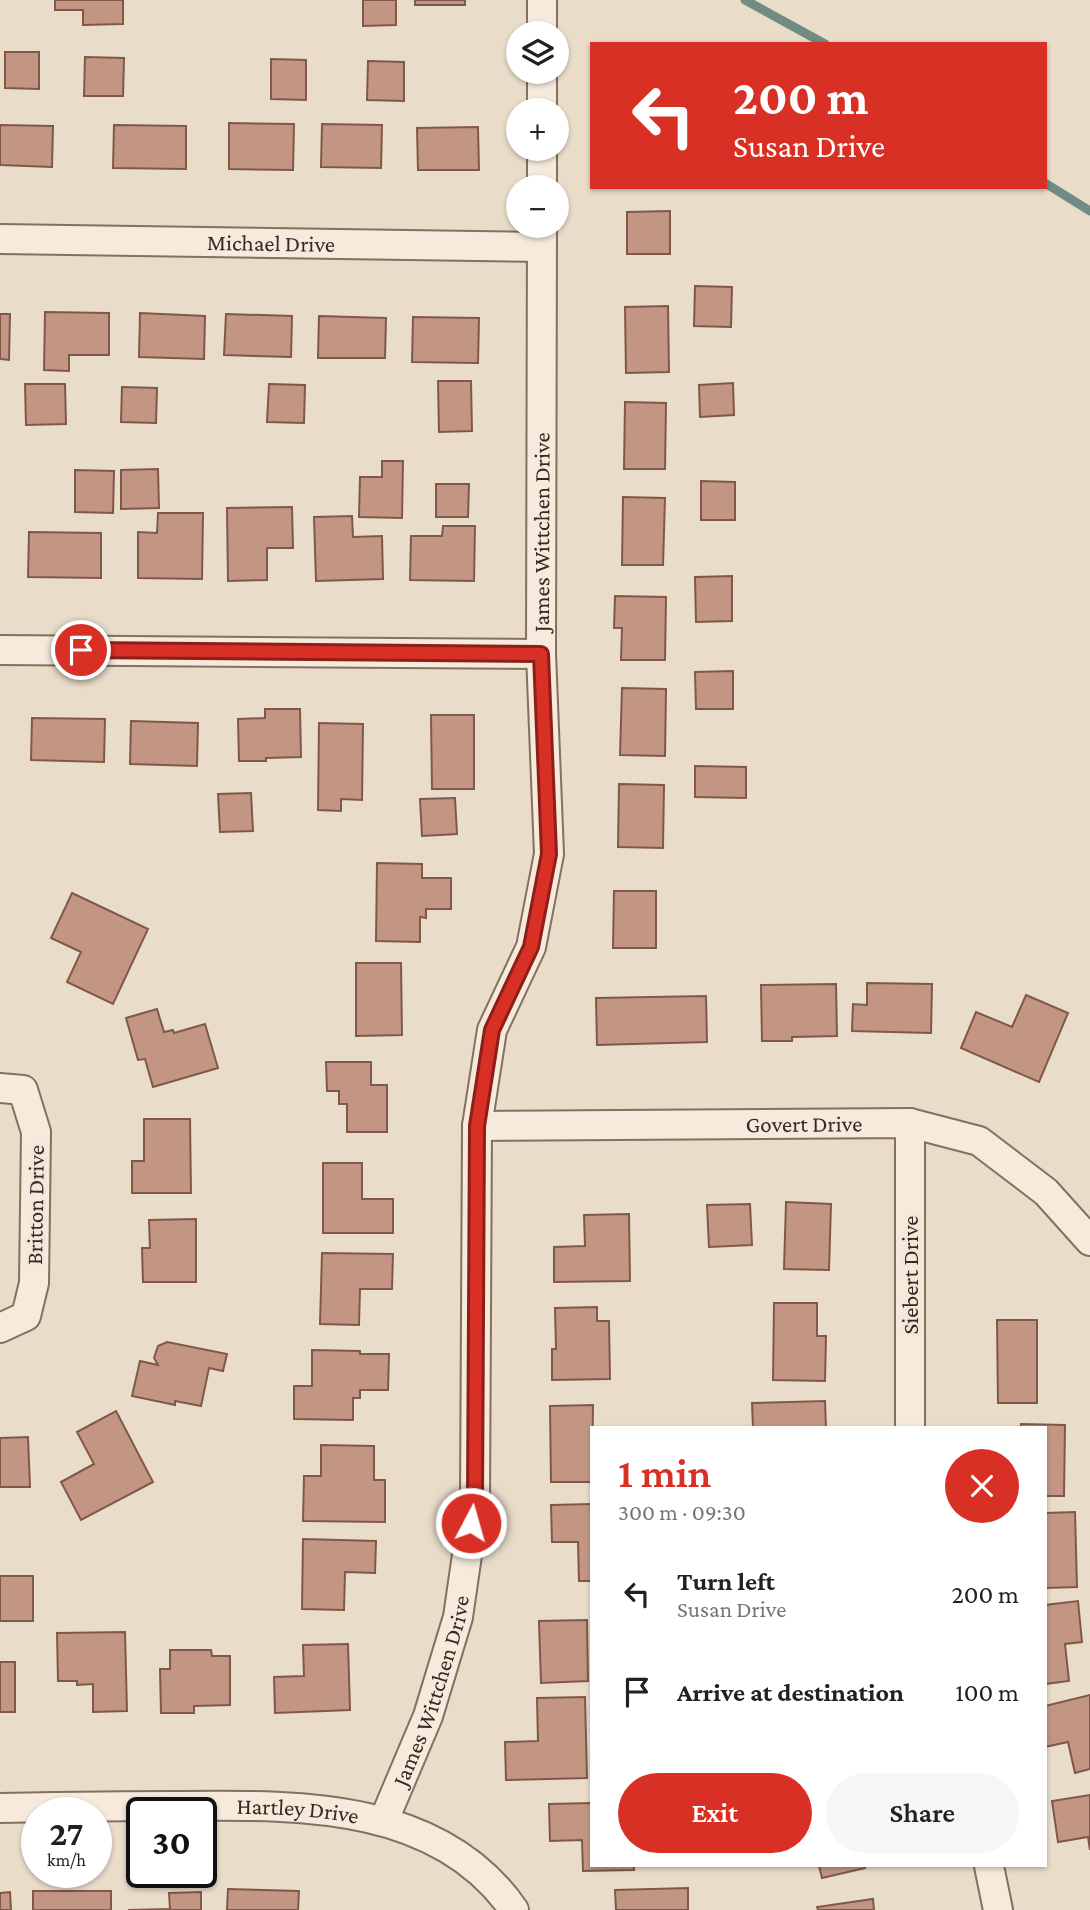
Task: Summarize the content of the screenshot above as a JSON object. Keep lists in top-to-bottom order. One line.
{"streets":{"street":["Michael Drive","James Wittchen Drive","Govert Drive","Britton Drive","Siebert Drive","Hartley Drive"]},"crossings":[["James Wittchen Drive","Govert Drive"],["James Wittchen Drive","Hartley Drive"],["Govert Drive","Siebert Drive"]],"page":{"map_buttons":["+","−"],"turn":["200 m","Susan Drive"],"heading":["1 min","300 m · 09:30"],"list":[{"name":"Turn left","note":"Susan Drive","value":"200 m"},{"name":"Arrive at destination","value":"100 m"}],"buttons":["Exit","Share"],"speed":"27 km/h","limit":"30"}}
